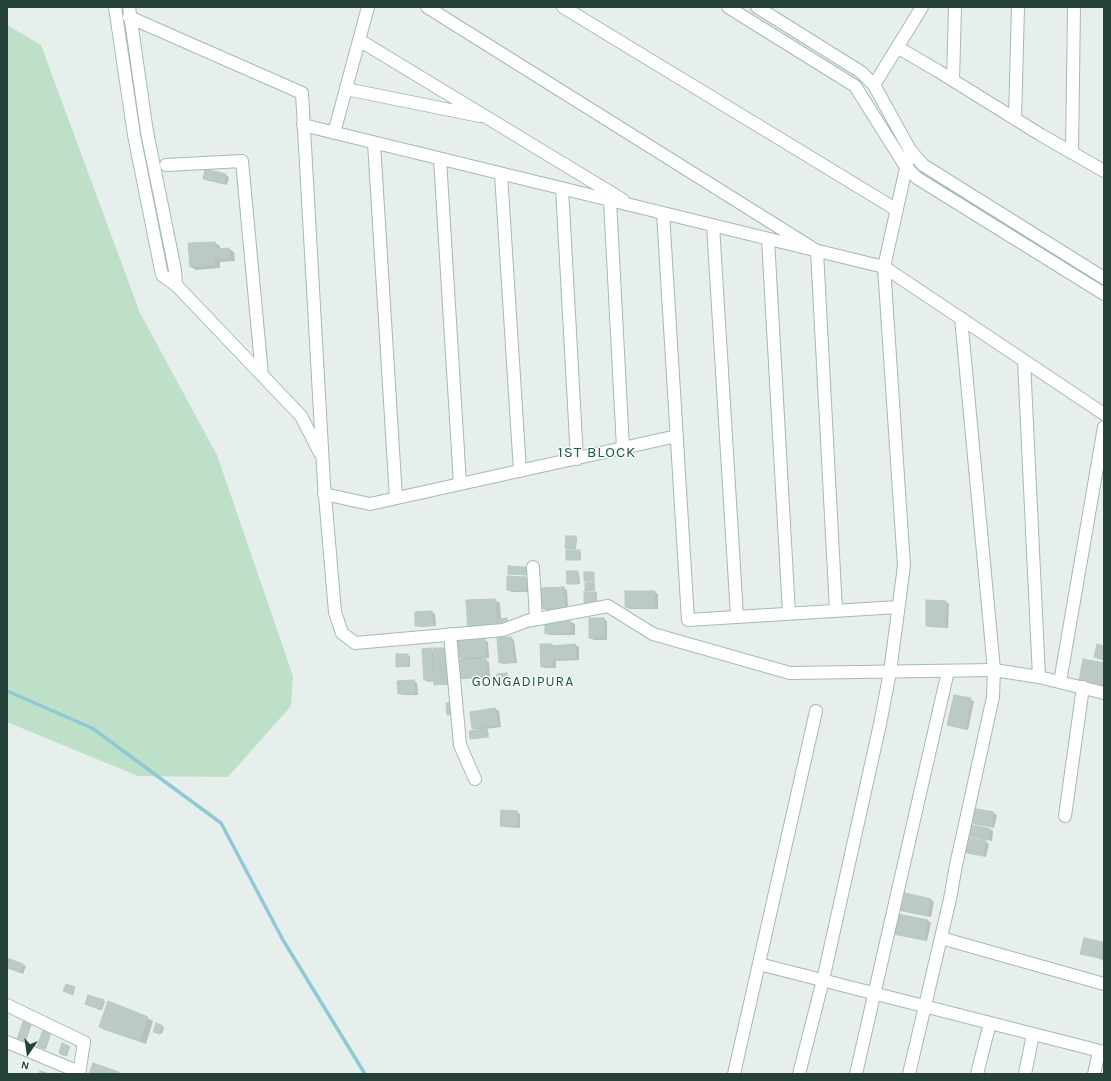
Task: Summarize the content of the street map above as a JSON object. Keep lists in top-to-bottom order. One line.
{"districts":["1ST BLOCK","GONGADIPURA"],"north":"bottom"}
